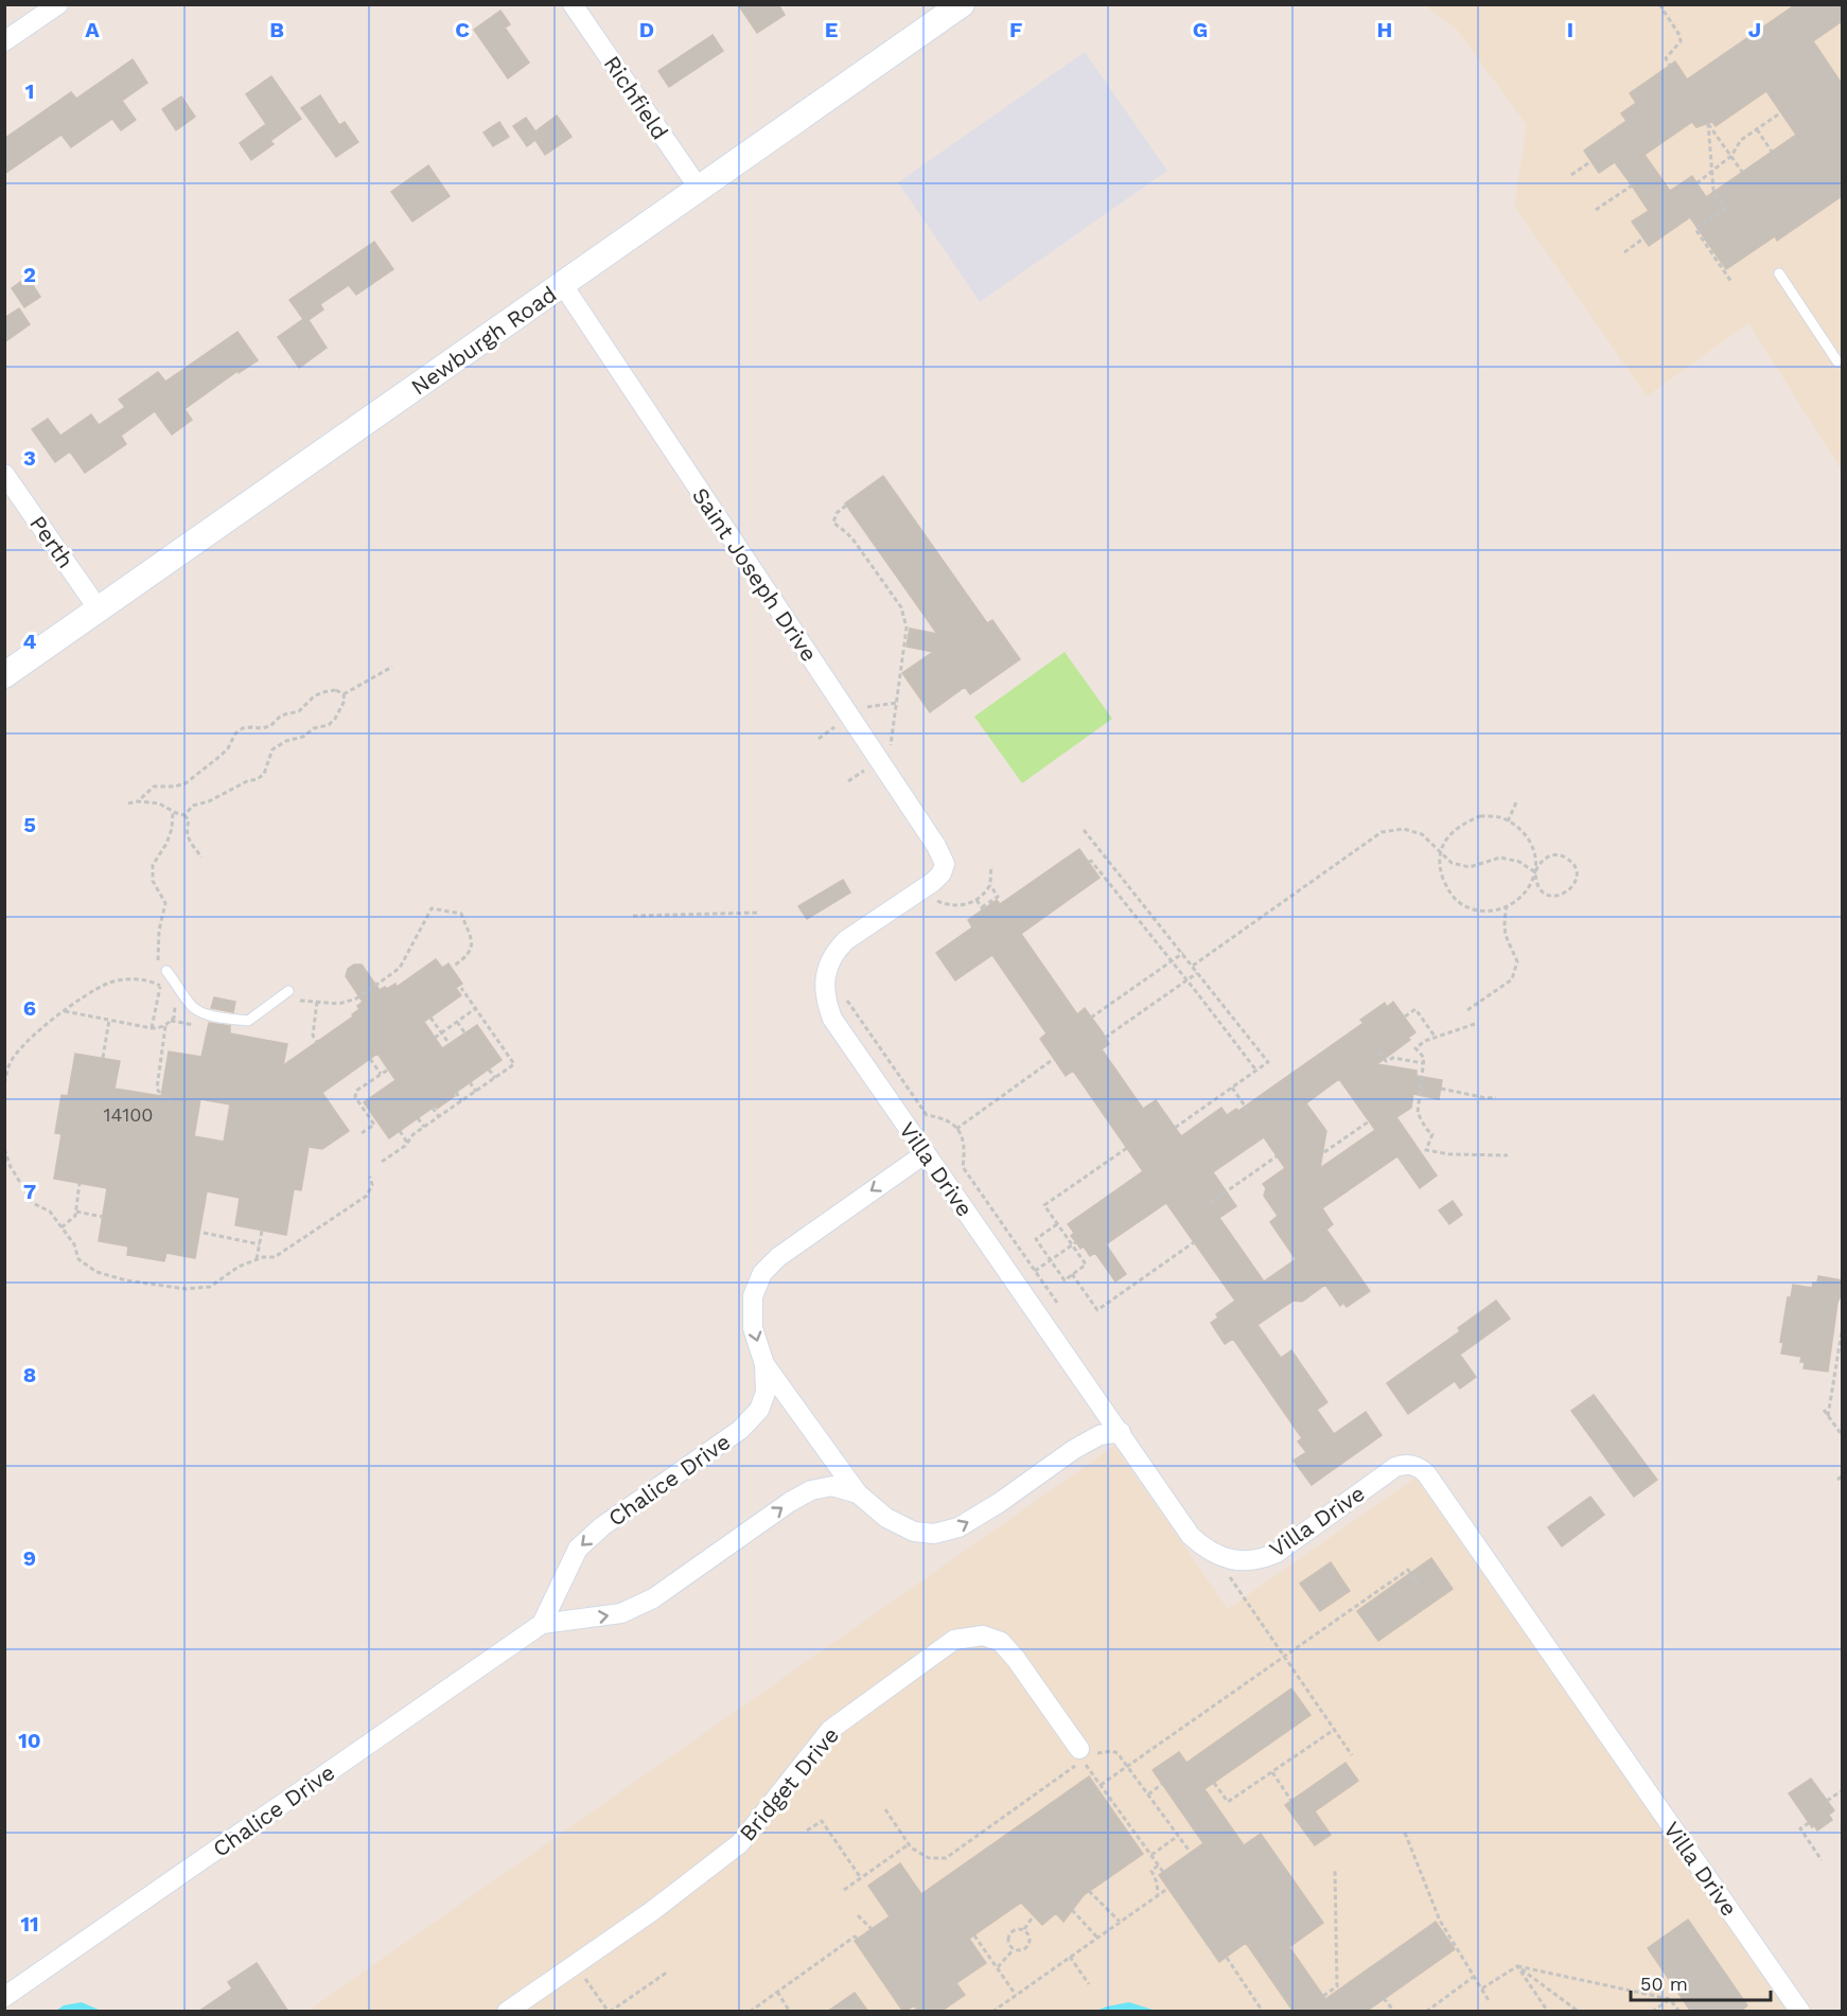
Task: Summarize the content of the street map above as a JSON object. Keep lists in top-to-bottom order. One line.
{"streets":{"main road":["Newburgh Road"],"street":["Richfield","Perth","Saint Joseph Drive","Villa Drive","Chalice Drive","Bridget Drive"]},"crossings":[["Richfield","Newburgh Road"],["Newburgh Road","Perth"],["Newburgh Road","Saint Joseph Drive"],["Saint Joseph Drive","Villa Drive"],["Villa Drive","Chalice Drive"]],"house_numbers":["14100"],"scale_bar":"50 m","grid":{"columns":["A","B","C","D","E","F","G","H","I","J"],"rows":["1","2","3","4","5","6","7","8","9","10","11"]}}
